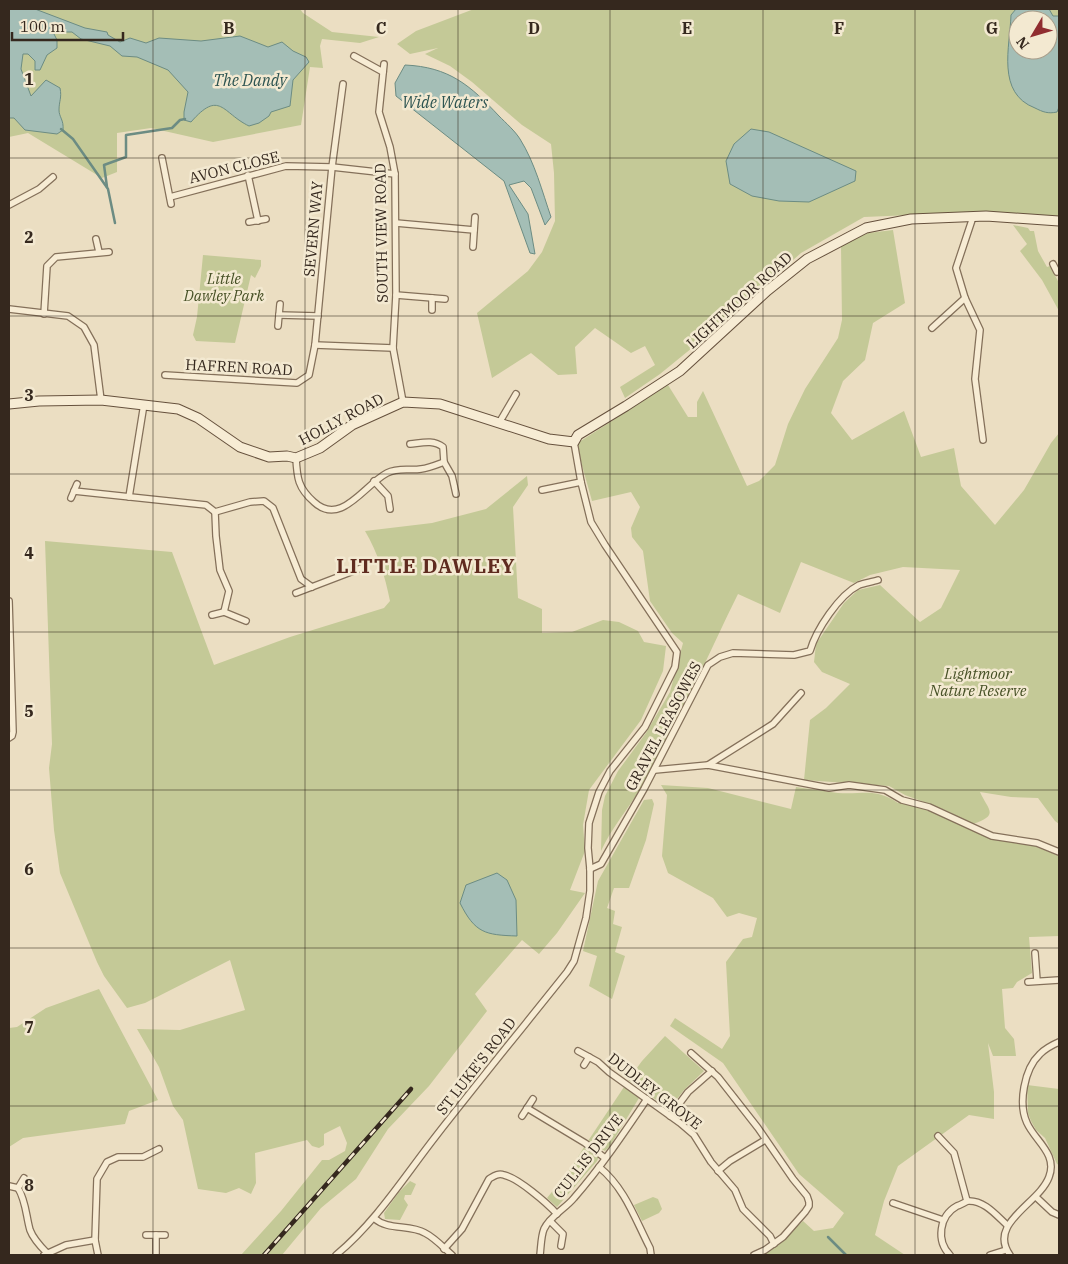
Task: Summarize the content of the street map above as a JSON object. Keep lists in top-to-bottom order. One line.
{"streets":{"street":["AVON CLOSE","SEVERN WAY","SOUTH VIEW ROAD","LIGHTMOOR ROAD","HAFREN ROAD","HOLLY ROAD","GRAVEL LEASOWES","ST LUKE'S ROAD","DUDLEY GROVE","CULLIS DRIVE"]},"crossings":[["AVON CLOSE","SEVERN WAY"],["AVON CLOSE","SOUTH VIEW ROAD"],["SEVERN WAY","HAFREN ROAD"],["SOUTH VIEW ROAD","HOLLY ROAD"],["LIGHTMOOR ROAD","HOLLY ROAD"],["LIGHTMOOR ROAD","ST LUKE'S ROAD"],["HOLLY ROAD","ST LUKE'S ROAD"],["GRAVEL LEASOWES","ST LUKE'S ROAD"],["DUDLEY GROVE","CULLIS DRIVE"]],"districts":["LITTLE DAWLEY"],"water":["The Dandy","Wide Waters"],"parks":["Little Dawley Park","Lightmoor Nature Reserve"],"scale_bar":"100 m","north":"bottom left","grid":{"columns":["B","C","D","E","F","G"],"rows":["1","2","3","4","5","6","7","8"]}}
